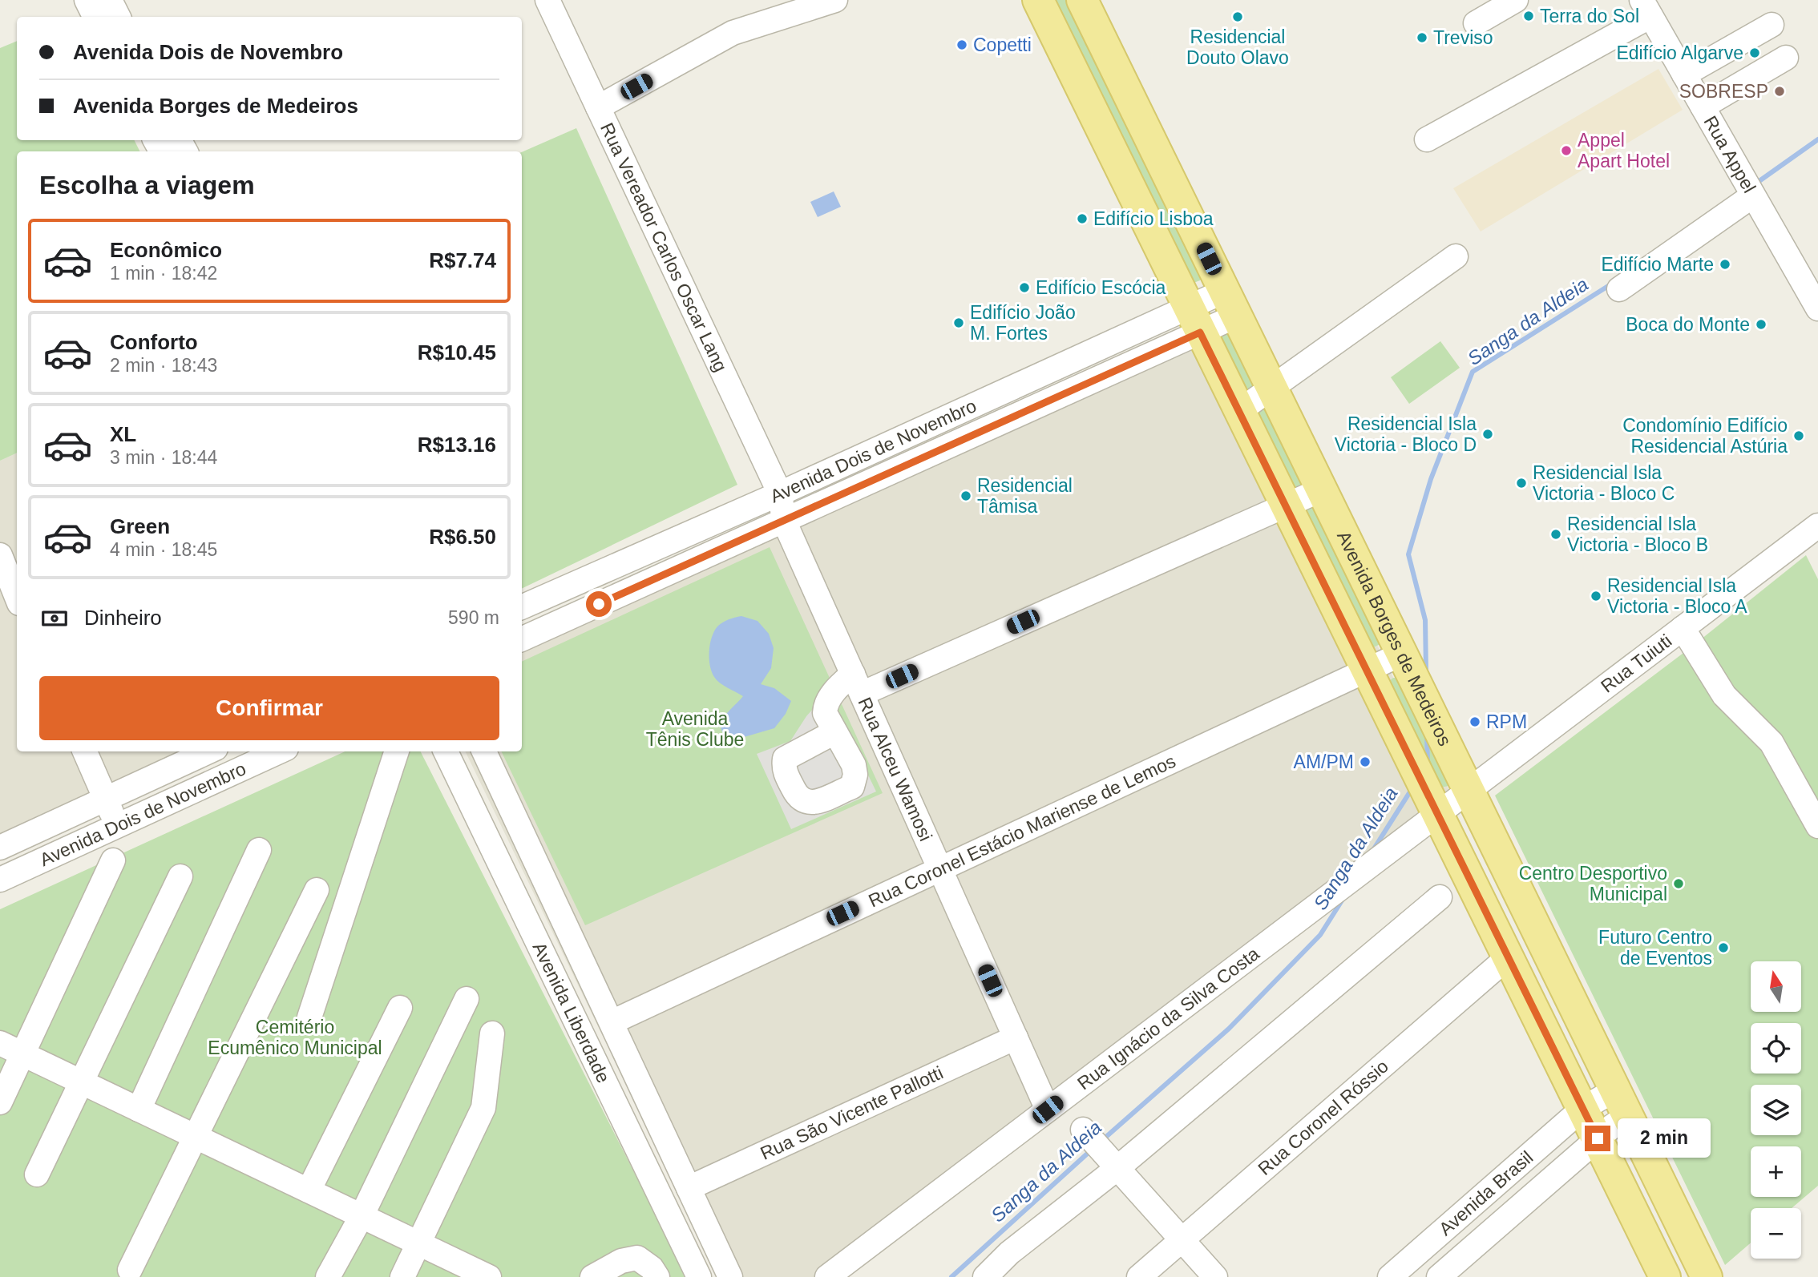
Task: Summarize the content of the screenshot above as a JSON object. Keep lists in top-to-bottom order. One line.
{"streets":{"main road":["Avenida Borges de Medeiros"],"street":["Rua Appel","Rua Vereador Carlos Oscar Lang","Avenida Dois de Novembro","Rua Tuiuti","Rua Alceu Wamosi","Rua Coronel Estácio Mariense de Lemos","Avenida Liberdade","Rua Ignácio da Silva Costa","Rua São Vicente Pallotti","Rua Coronel Róssio","Avenida Brasil"]},"crossings":[["Rua Vereador Carlos Oscar Lang","Avenida Dois de Novembro"],["Rua Vereador Carlos Oscar Lang","Rua Alceu Wamosi"],["Avenida Dois de Novembro","Avenida Borges de Medeiros"],["Avenida Dois de Novembro","Rua Alceu Wamosi"],["Avenida Borges de Medeiros","Rua Tuiuti"],["Avenida Borges de Medeiros","Rua Coronel Estácio Mariense de Lemos"],["Avenida Borges de Medeiros","Rua Ignácio da Silva Costa"],["Avenida Borges de Medeiros","Rua Coronel Róssio"],["Avenida Borges de Medeiros","Avenida Brasil"],["Rua Tuiuti","Rua Ignácio da Silva Costa"],["Rua Alceu Wamosi","Rua Coronel Estácio Mariense de Lemos"],["Rua Alceu Wamosi","Rua Ignácio da Silva Costa"],["Rua Alceu Wamosi","Rua São Vicente Pallotti"],["Rua Coronel Estácio Mariense de Lemos","Avenida Liberdade"],["Avenida Liberdade","Rua São Vicente Pallotti"]],"water":["Sanga da Aldeia"],"parks":["Avenida Tênis Clube","Cemitério Ecumênico Municipal"],"places":["Terra do Sol","Residencial Douto Olavo","Treviso","Copetti","Edifício Algarve","SOBRESP","Appel Apart Hotel","Edifício Lisboa","Edifício Marte","Edifício Escócia","Edifício João M. Fortes","Boca do Monte","Residencial Isla Victoria - Bloco D","Condomínio Edifício Residencial Astúria","Residencial Isla Victoria - Bloco C","Residencial Tâmisa","Residencial Isla Victoria - Bloco B","Residencial Isla Victoria - Bloco A","RPM","AM/PM","Centro Desportivo Municipal","Futuro Centro de Eventos"],"north":"top","page":{"banner":["Avenida Dois de Novembro","Avenida Borges de Medeiros"],"heading":"Escolha a viagem","list":[{"name":"Econômico","note":"1 min · 18:42","value":"R$7.74"},{"name":"Conforto","note":"2 min · 18:43","value":"R$10.45"},{"name":"XL","note":"3 min · 18:44","value":"R$13.16"},{"name":"Green","note":"4 min · 18:45","value":"R$6.50"}],"pay":["Dinheiro","590 m"],"buttons":"Confirmar","map_buttons":["+","−"],"bubble":"2 min"}}
